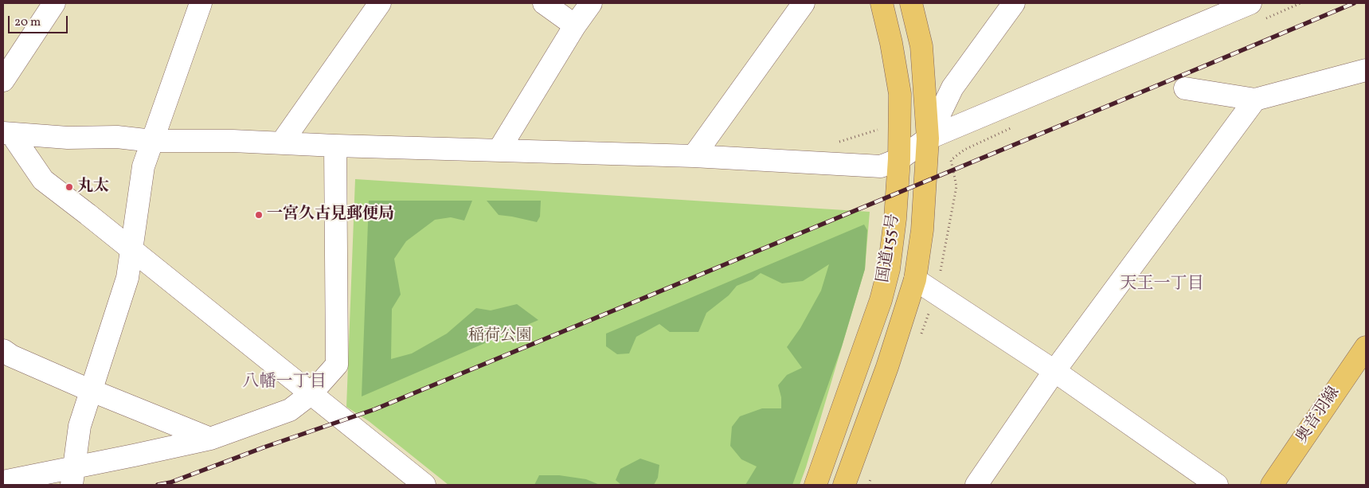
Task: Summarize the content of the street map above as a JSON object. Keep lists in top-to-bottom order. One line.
{"streets":{"main road":["国道155号","奥音羽線"]},"districts":["天王一丁目","八幡一丁目"],"parks":["稲荷公園"],"places":["丸太","一宮久古見郵便局"],"scale_bar":"20 m"}
